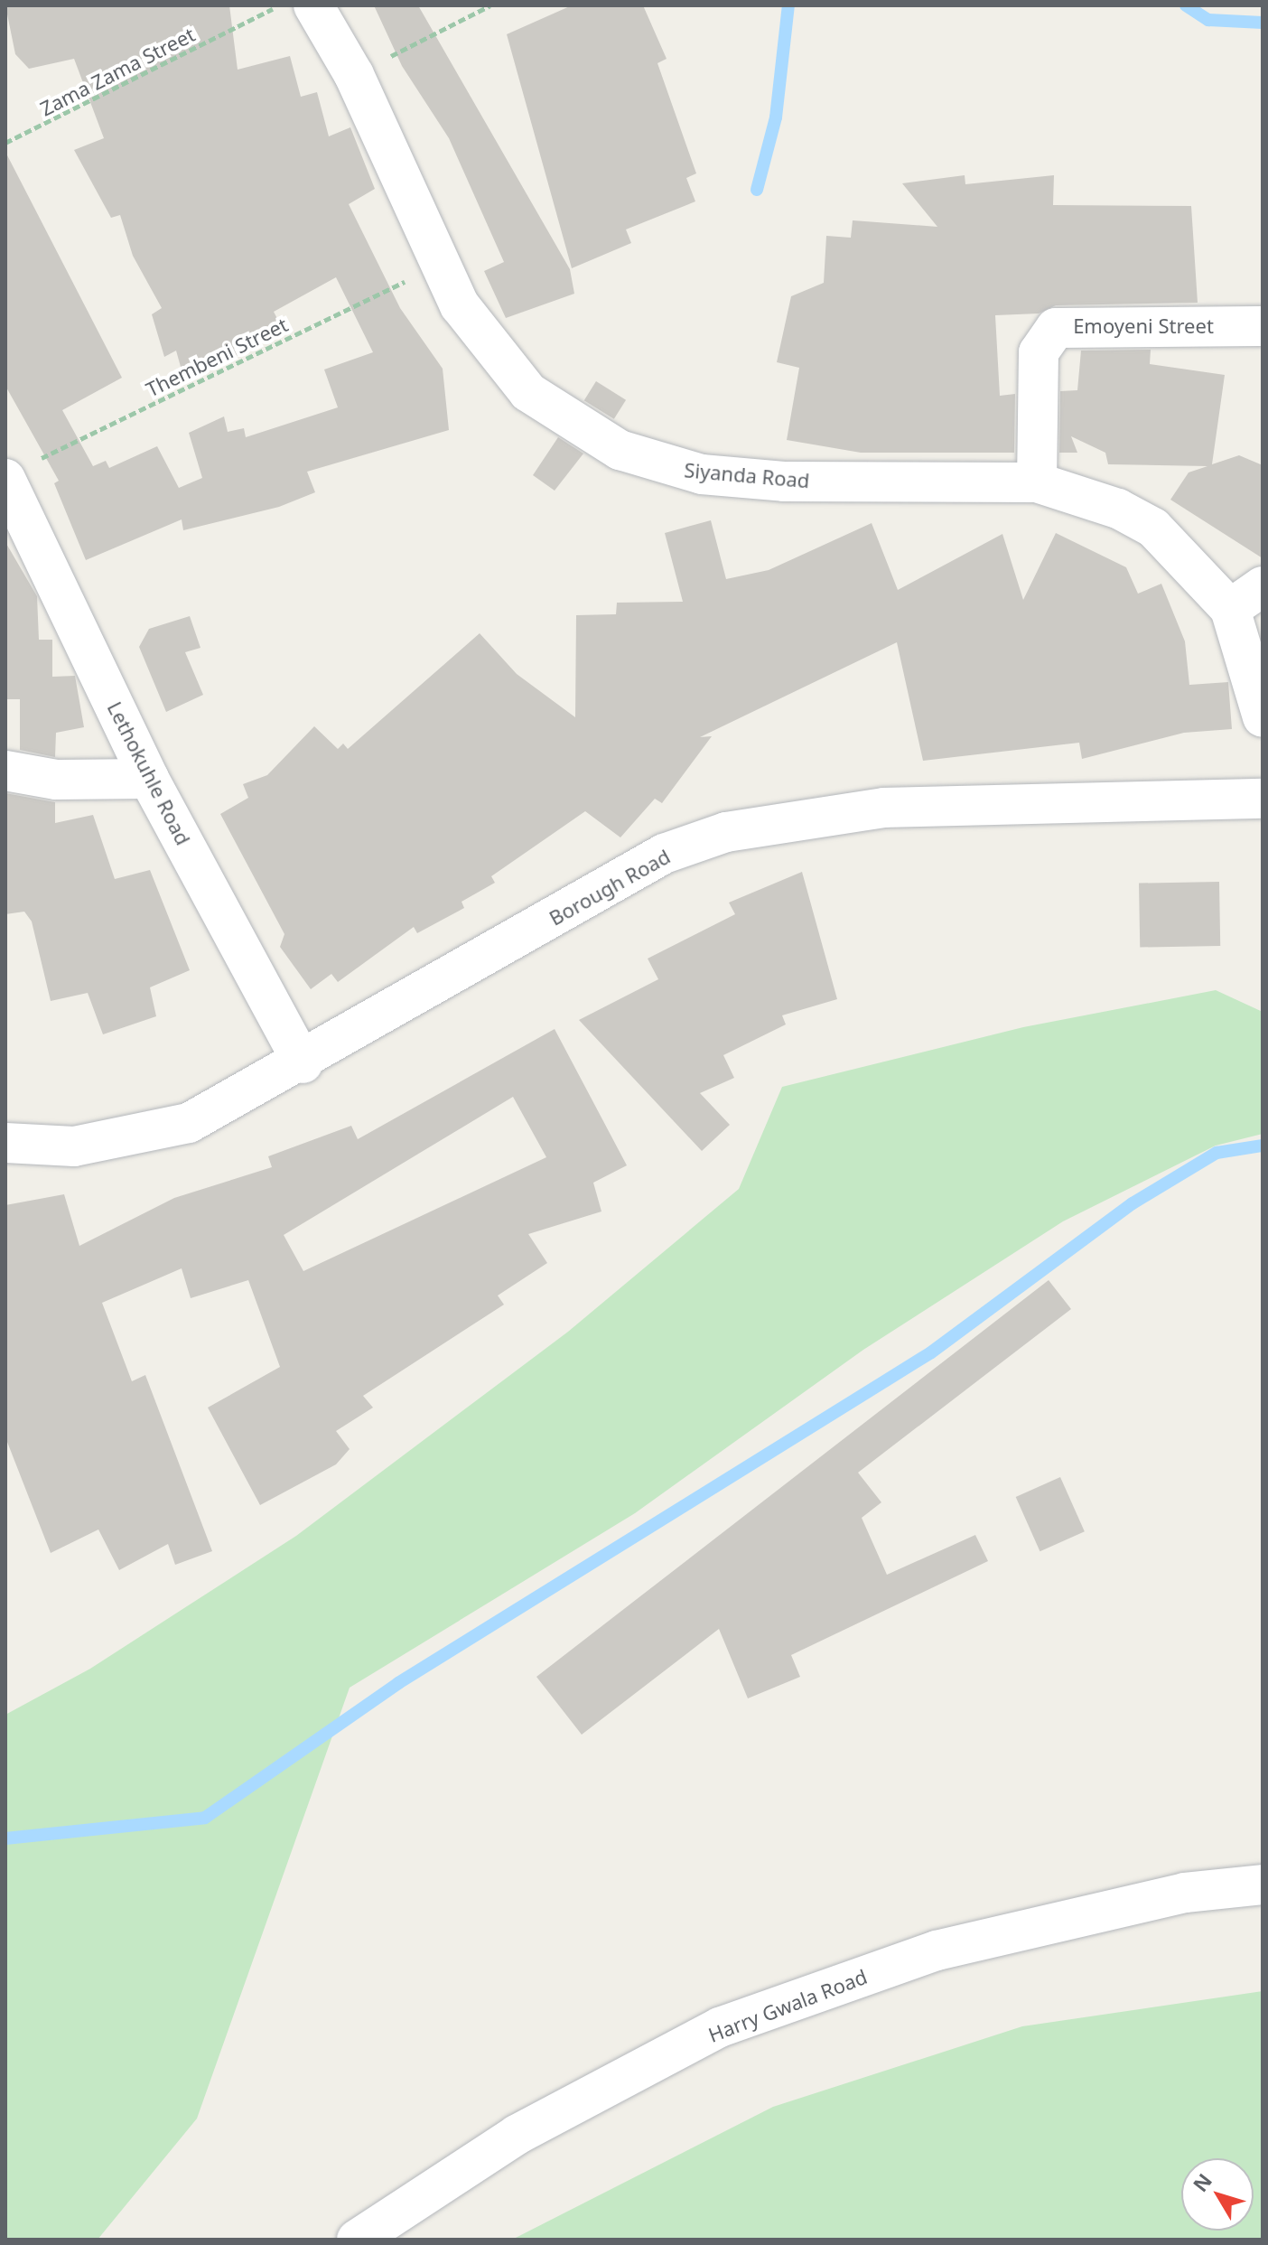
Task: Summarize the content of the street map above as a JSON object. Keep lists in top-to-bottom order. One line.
{"streets":{"street":["Emoyeni Street","Siyanda Road","Lethokuhle Road","Borough Road","Harry Gwala Road"],"path":["Zama Zama Street","Thembeni Street"]},"crossings":[["Emoyeni Street","Siyanda Road"],["Thembeni Street","Siyanda Road"],["Thembeni Street","Lethokuhle Road"],["Lethokuhle Road","Borough Road"]],"north":"top left"}
